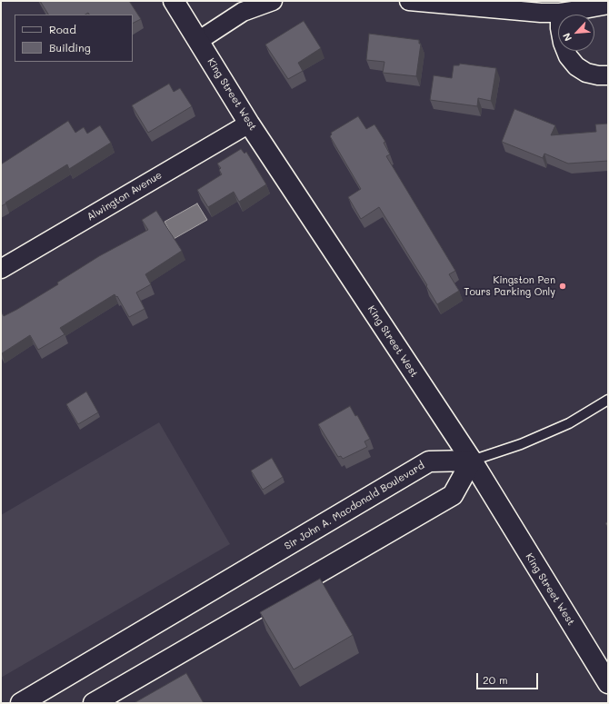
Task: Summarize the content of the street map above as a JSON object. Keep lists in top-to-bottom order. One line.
{"streets":{"main road":["King Street West","Sir John A. Macdonald Boulevard"],"street":["Alwington Avenue"]},"crossings":[["King Street West","Alwington Avenue"],["King Street West","Sir John A. Macdonald Boulevard"]],"places":["Kingston Pen Tours Parking Only"],"legend":["Road","Building"],"scale_bar":"20 m","north":"bottom left"}
